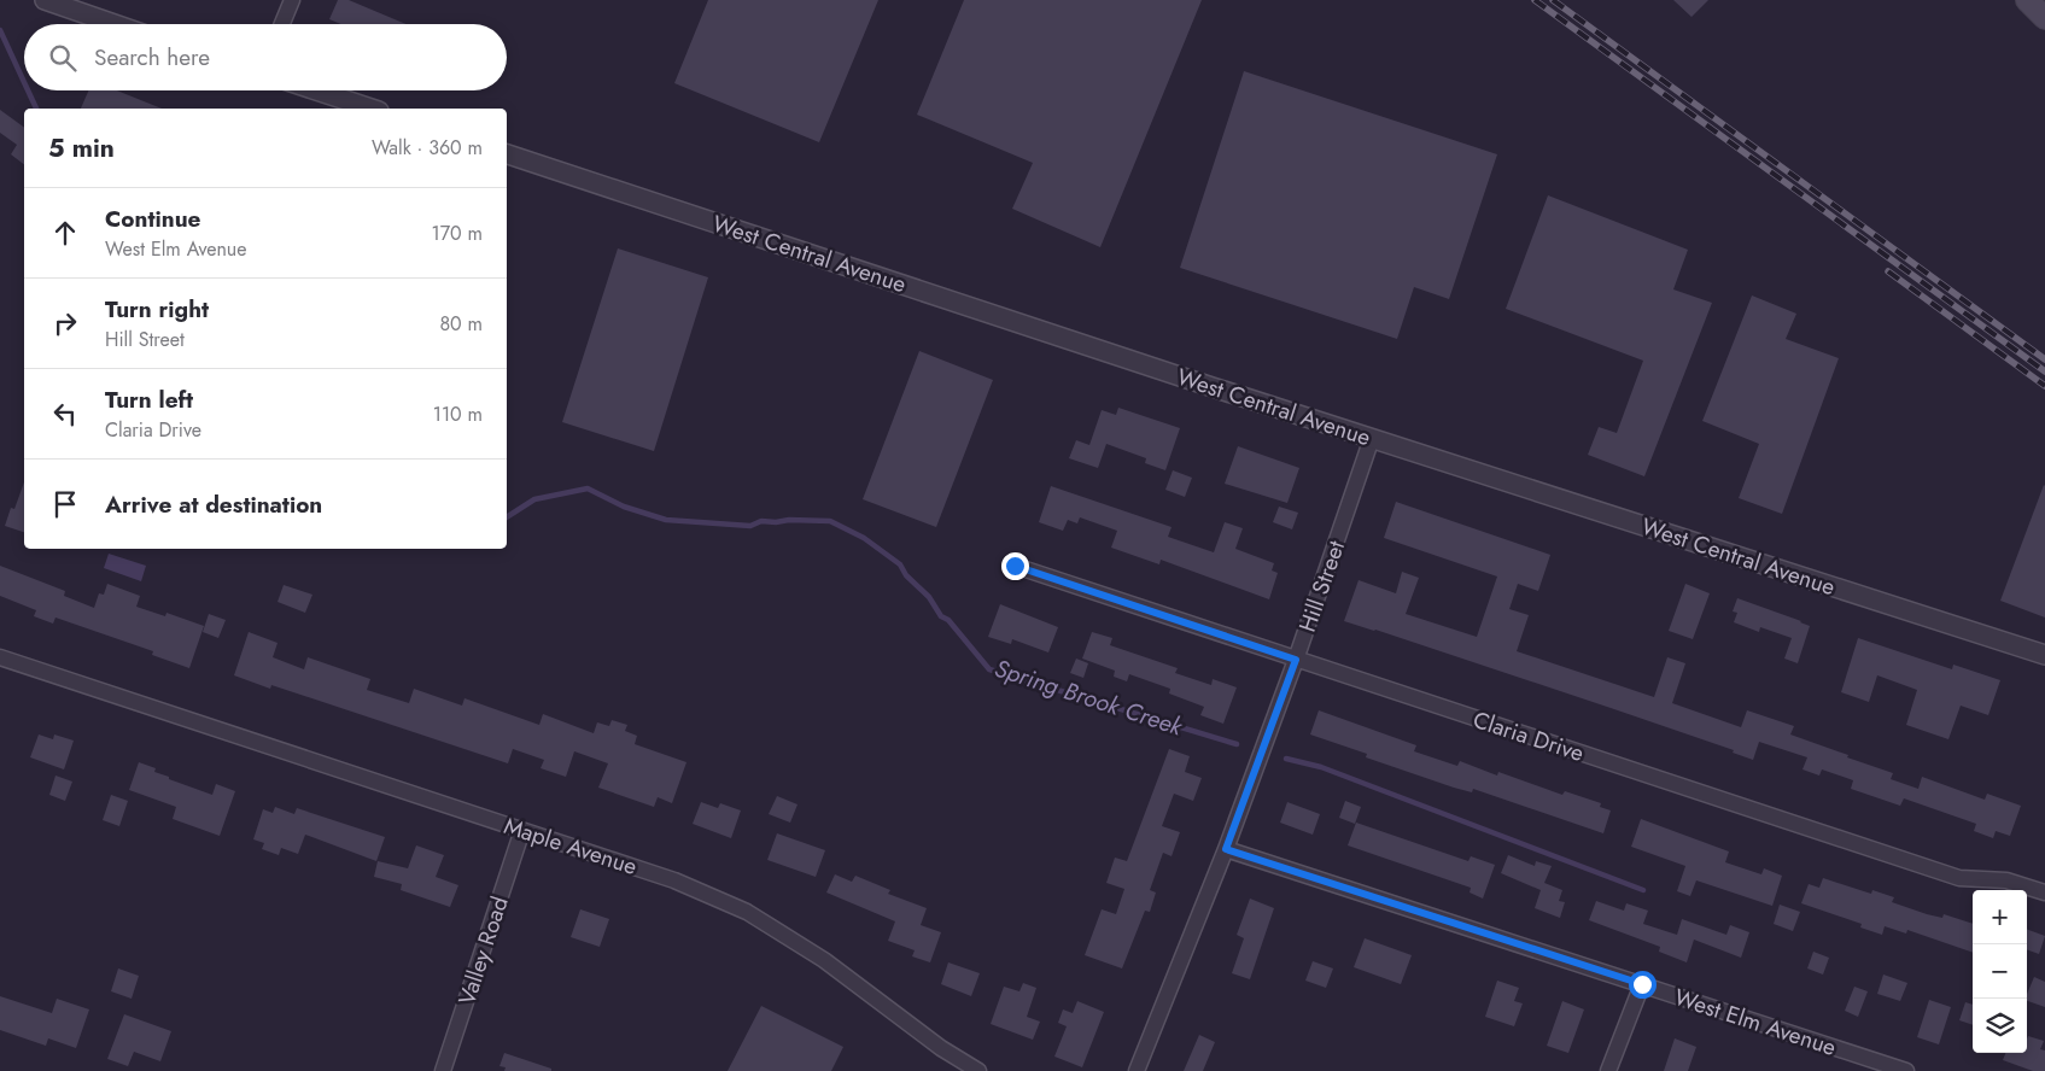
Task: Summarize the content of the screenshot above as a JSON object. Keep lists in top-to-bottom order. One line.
{"streets":{"street":["West Central Avenue","Hill Street","Claria Drive","Maple Avenue","Valley Road","West Elm Avenue"]},"crossings":[["West Central Avenue","Hill Street"],["Hill Street","Claria Drive"],["Hill Street","West Elm Avenue"],["Maple Avenue","Valley Road"]],"water":["Spring Brook Creek"],"page":{"search":"Search here","heading":["5 min","Walk · 360 m"],"list":[["Continue","West Elm Avenue","170 m"],["Turn right","Hill Street","80 m"],["Turn left","Claria Drive","110 m"],"Arrive at destination"],"map_buttons":["+","−"]}}
